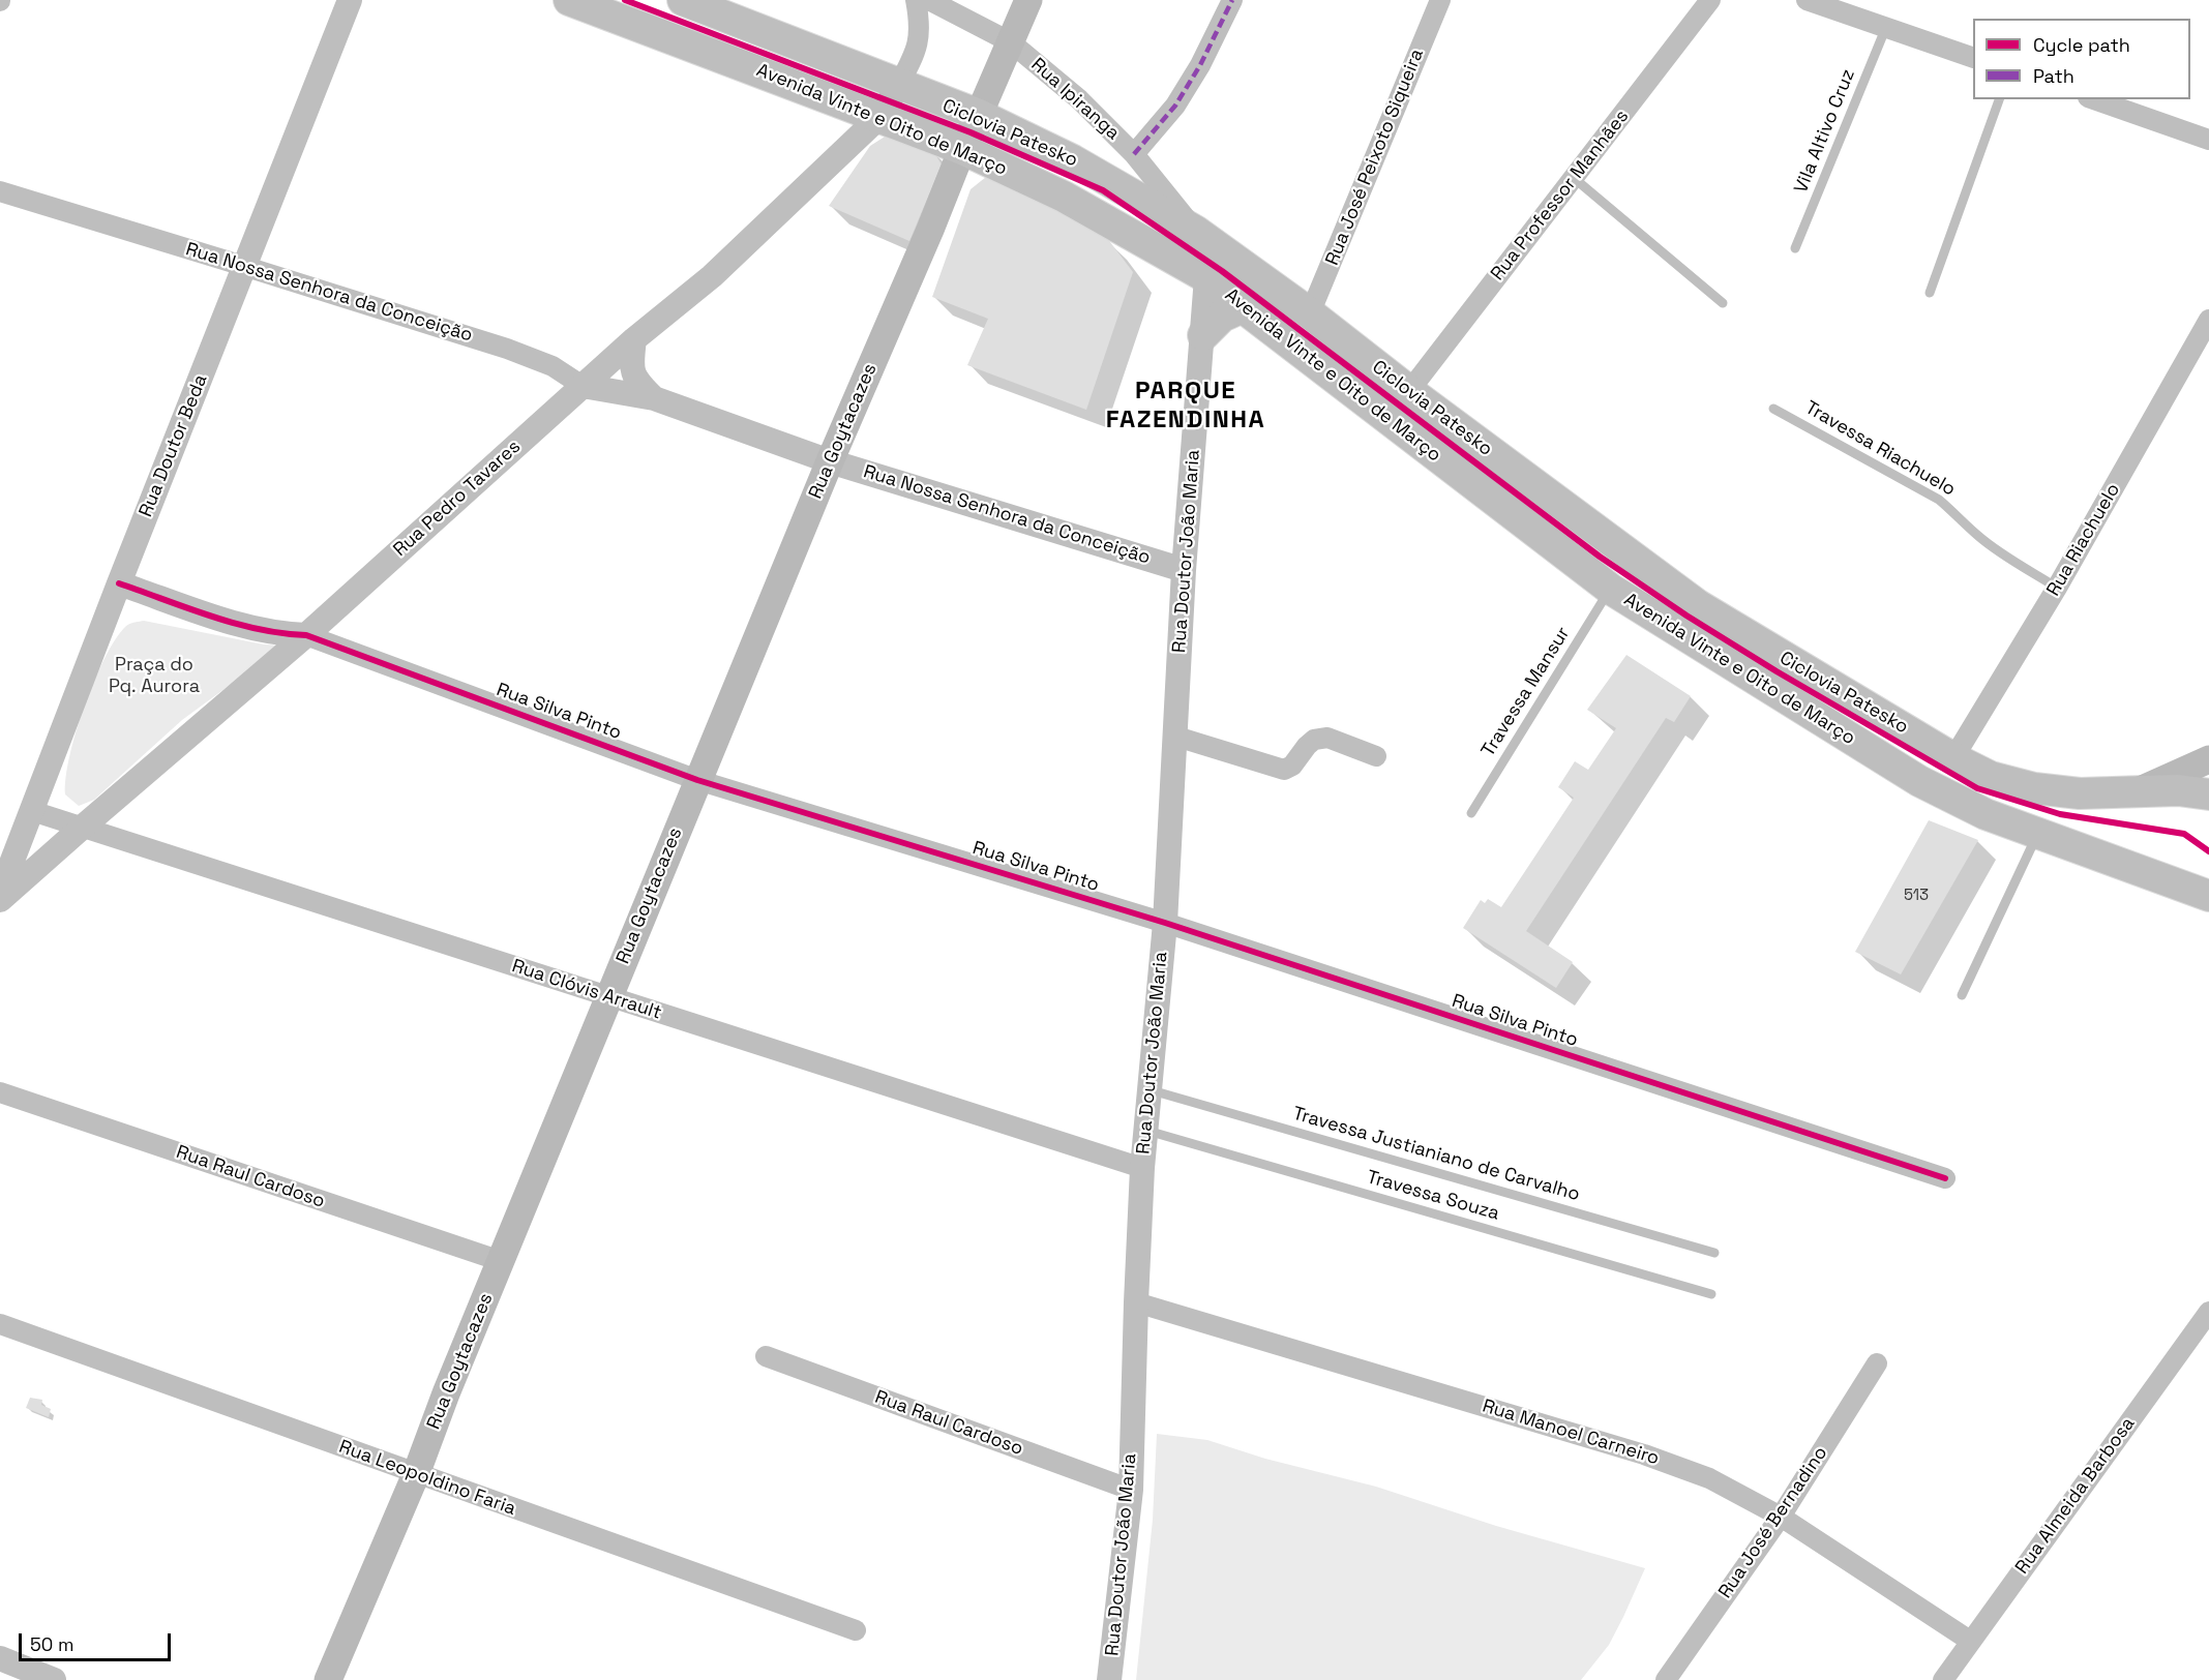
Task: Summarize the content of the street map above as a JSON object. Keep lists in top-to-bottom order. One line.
{"streets":{"main road":["Avenida Vinte e Oito de Março","Rua Goytacazes"],"street":["Rua Ipiranga","Rua José Peixoto Siqueira","Rua Professor Manhães","Rua Nossa Senhora da Conceição","Rua Doutor Beda","Rua Pedro Tavares","Rua Riachuelo","Rua Doutor João Maria","Rua Silva Pinto","Rua Clóvis Arrault","Rua Raul Cardoso","Rua Manoel Carneiro","Rua Leopoldino Faria","Rua Almeida Barbosa","Rua José Bernadino"],"lane":["Vila Altivo Cruz","Travessa Riachuelo","Travessa Mansur","Travessa Justianiano de Carvalho","Travessa Souza"],"cycle path":["Ciclovia Patesko"]},"crossings":[["Rua Ipiranga","Avenida Vinte e Oito de Março"],["Rua Ipiranga","Rua Goytacazes"],["Avenida Vinte e Oito de Março","Rua José Peixoto Siqueira"],["Avenida Vinte e Oito de Março","Rua Professor Manhães"],["Avenida Vinte e Oito de Março","Rua Goytacazes"],["Avenida Vinte e Oito de Março","Rua Pedro Tavares"],["Avenida Vinte e Oito de Março","Rua Riachuelo"],["Avenida Vinte e Oito de Março","Rua Doutor João Maria"],["Avenida Vinte e Oito de Março","Travessa Mansur"],["Rua Nossa Senhora da Conceição","Rua Goytacazes"],["Rua Nossa Senhora da Conceição","Rua Doutor Beda"],["Rua Nossa Senhora da Conceição","Rua Pedro Tavares"],["Rua Nossa Senhora da Conceição","Rua Doutor João Maria"],["Rua Goytacazes","Rua Silva Pinto"],["Rua Goytacazes","Rua Clóvis Arrault"],["Rua Goytacazes","Rua Raul Cardoso"],["Rua Goytacazes","Rua Leopoldino Faria"],["Rua Doutor Beda","Rua Silva Pinto"],["Rua Doutor Beda","Rua Clóvis Arrault"],["Travessa Riachuelo","Rua Riachuelo"],["Rua Pedro Tavares","Rua Silva Pinto"],["Rua Pedro Tavares","Rua Clóvis Arrault"],["Rua Doutor João Maria","Rua Silva Pinto"],["Rua Doutor João Maria","Rua Clóvis Arrault"],["Rua Doutor João Maria","Travessa Justianiano de Carvalho"],["Rua Doutor João Maria","Rua Raul Cardoso"],["Rua Doutor João Maria","Travessa Souza"],["Rua Doutor João Maria","Rua Manoel Carneiro"],["Rua Manoel Carneiro","Rua Almeida Barbosa"],["Rua Manoel Carneiro","Rua José Bernadino"]],"districts":["PARQUE FAZENDINHA"],"parks":["Praça do Pq. Aurora"],"house_numbers":["513"],"legend":["Cycle path","Path"],"scale_bar":"50 m"}
